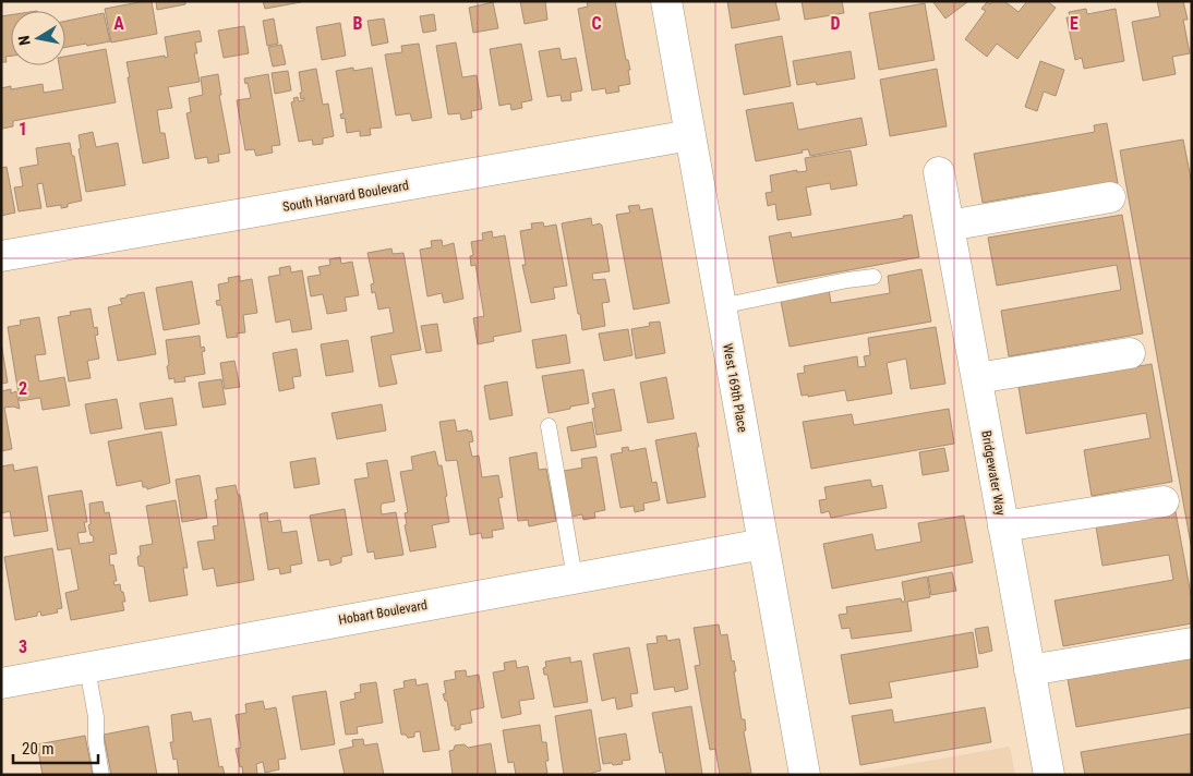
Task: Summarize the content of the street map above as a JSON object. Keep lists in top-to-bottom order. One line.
{"streets":{"street":["South Harvard Boulevard","West 169th Place","Bridgewater Way","Hobart Boulevard"]},"crossings":[["South Harvard Boulevard","West 169th Place"],["West 169th Place","Hobart Boulevard"]],"scale_bar":"20 m","north":"left","grid":{"columns":["A","B","C","D","E"],"rows":["1","2","3"]}}
